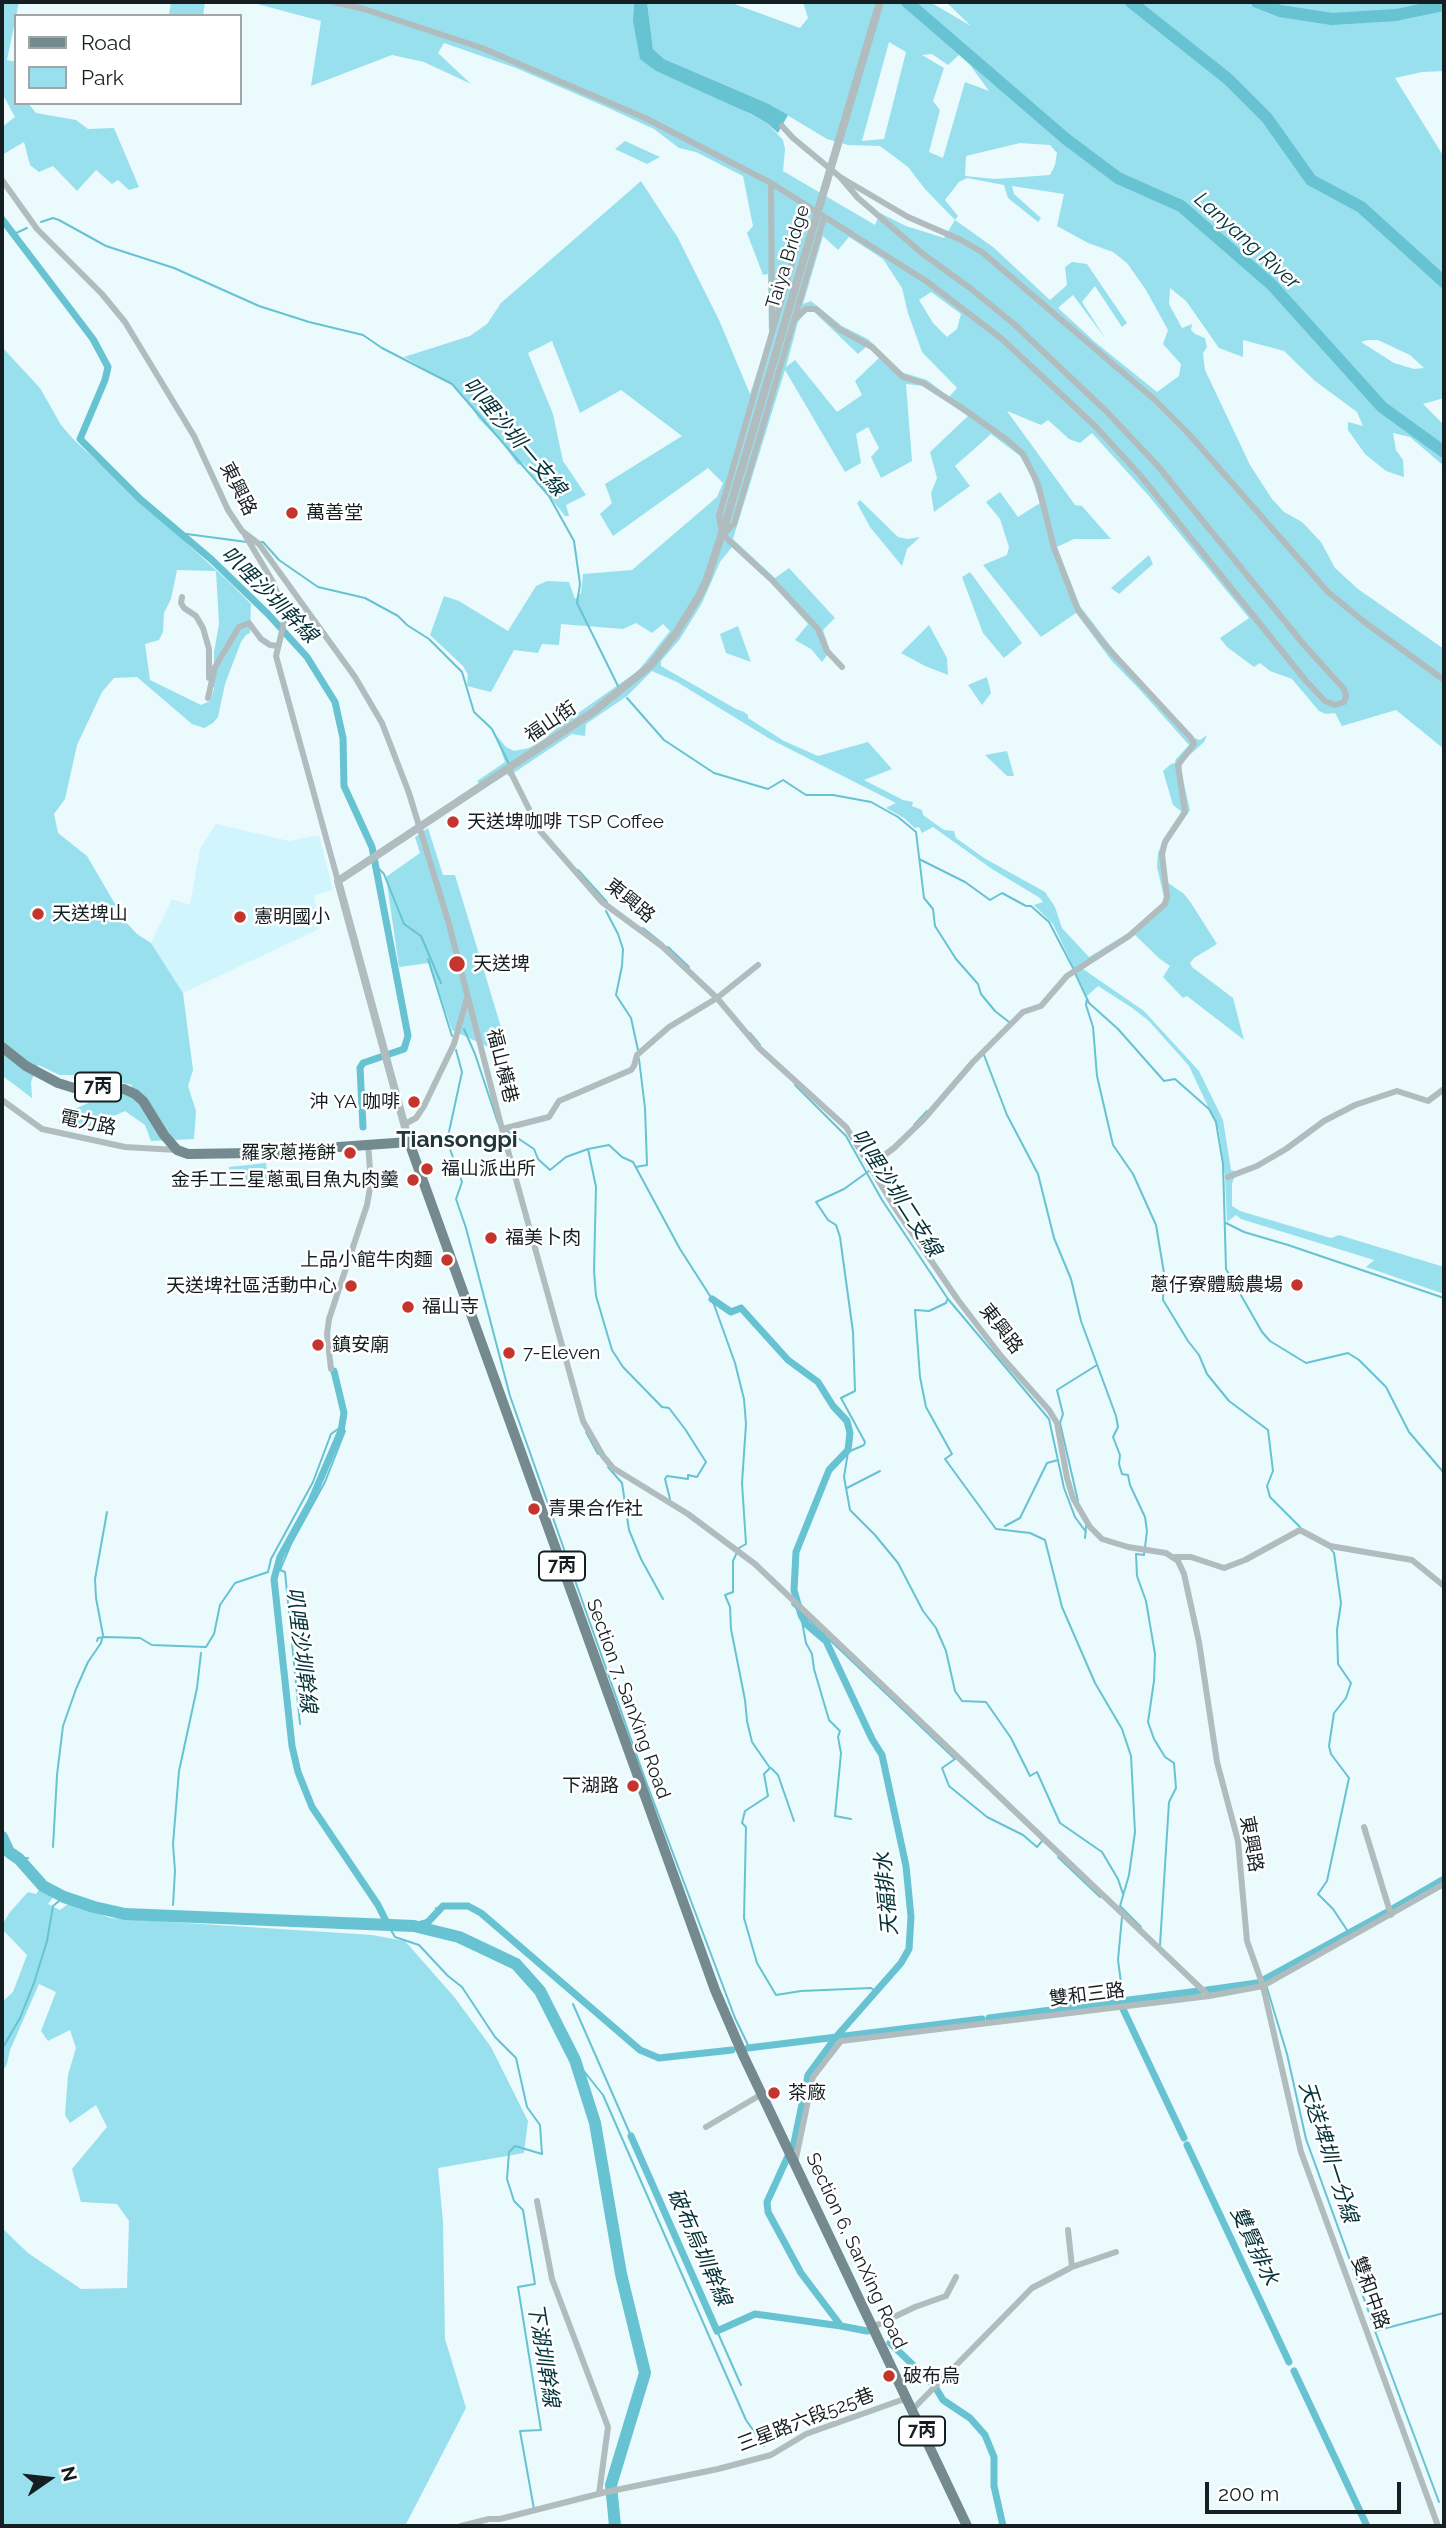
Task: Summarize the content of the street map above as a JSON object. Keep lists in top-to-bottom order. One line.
{"streets":{"main road":["7丙","Section 7, SanXing Road","Section 6, SanXing Road"],"street":["Taiya Bridge","東興路","福山街","福山橫巷","電力路","雙和三路","雙和中路","三星路六段525巷"]},"crossings":[["Taiya Bridge","福山街"],["東興路","福山街"],["東興路","福山橫巷"],["東興路","雙和三路"],["東興路","雙和中路"],["福山街","福山橫巷"],["福山橫巷","雙和三路"],["7丙","電力路"],["Section 7, SanXing Road","Section 6, SanXing Road"],["雙和三路","Section 6, SanXing Road"],["雙和三路","雙和中路"],["Section 6, SanXing Road","三星路六段525巷"]],"districts":["Tiansongpi"],"water":["Lanyang River","叭哩沙圳一支線","叭哩沙圳幹線","叭哩沙圳二支線","天福排水","天送埤圳一分線","雙賢排水","破布烏圳幹線","下湖圳幹線"],"places":["萬善堂","天送埤咖啡 TSP Coffee","天送埤山","憲明國小","天送埤","沖 YA 咖啡","羅家蔥捲餅","福山派出所","金手工三星蔥虱目魚丸肉羹","福美卜肉","上品小館牛肉麵","蔥仔寮體驗農場","天送埤社區活動中心","福山寺","鎮安廟","7-Eleven","青果合作社","下湖路","茶廠","破布烏"],"legend":["Road","Park"],"scale_bar":"200 m","north":"right"}
